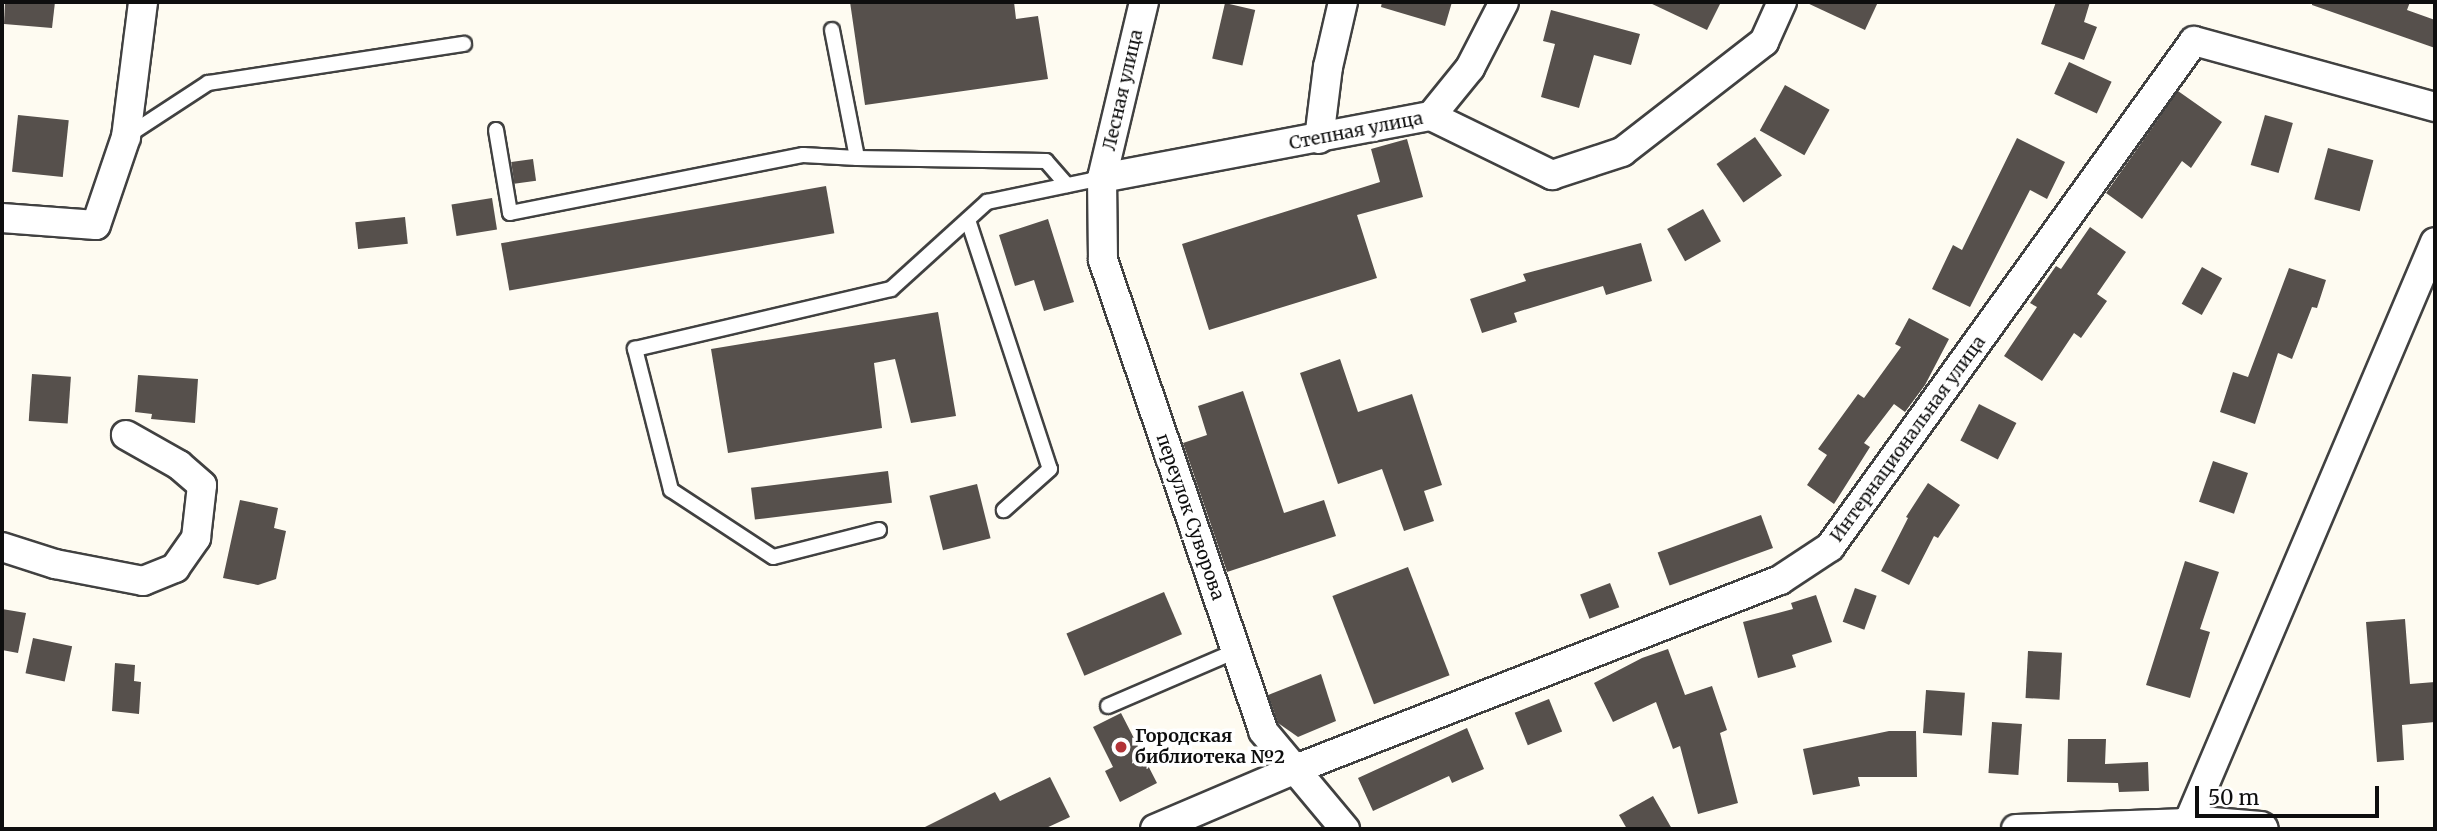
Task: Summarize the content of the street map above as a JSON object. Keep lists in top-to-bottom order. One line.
{"streets":{"street":["Лесная улица","Степная улица","Интернациональная улица","переулок Суворова"]},"crossings":[["Лесная улица","Степная улица"],["Лесная улица","переулок Суворова"],["Степная улица","переулок Суворова"],["Интернациональная улица","переулок Суворова"]],"places":["Городская библиотека №2"],"scale_bar":"50 m"}
